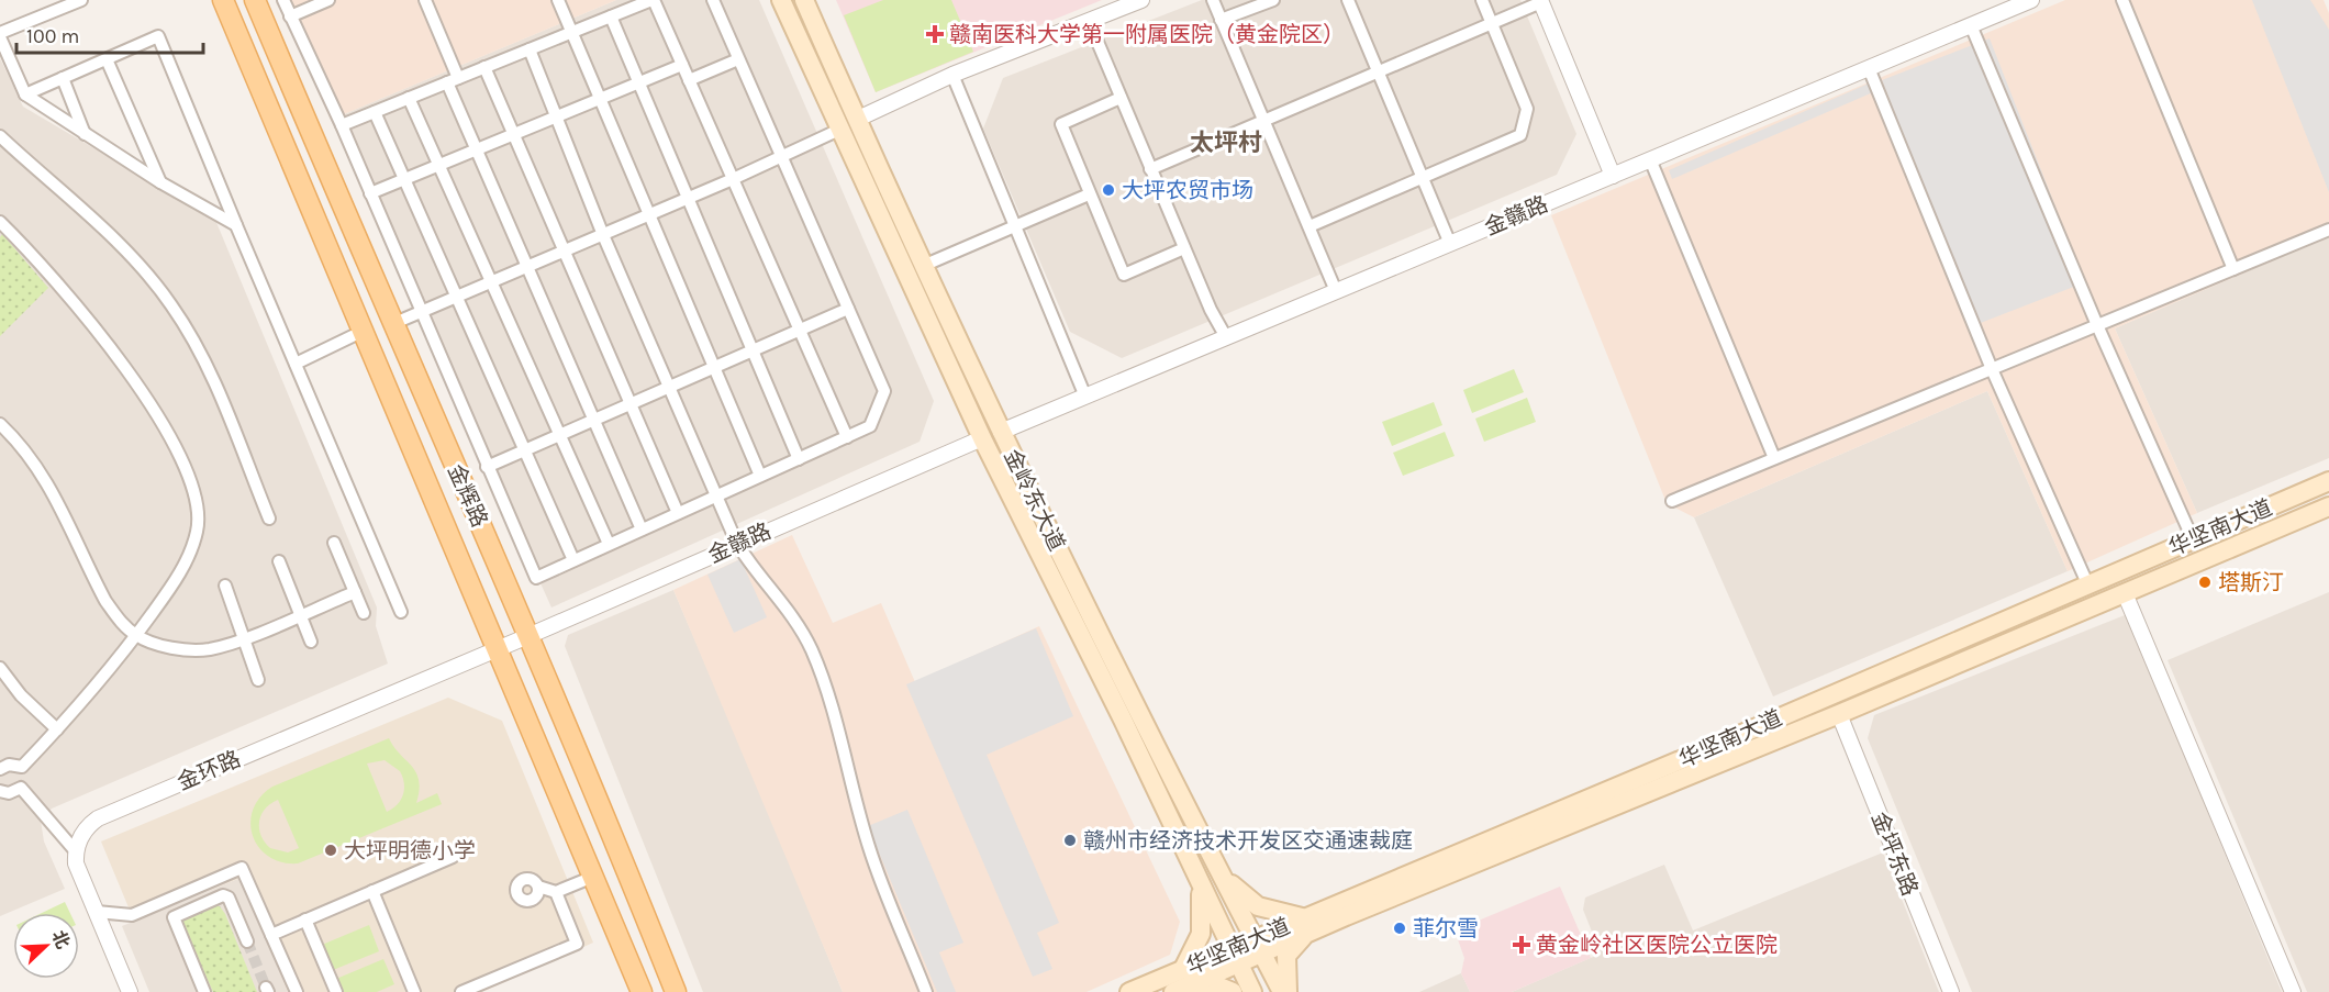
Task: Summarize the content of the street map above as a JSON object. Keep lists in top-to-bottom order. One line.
{"streets":{"main road":["金辉路","金岭东大道","华坚南大道"],"street":["金赣路","金环路","金坪东路"]},"crossings":[["金赣路","金辉路"],["金赣路","金岭东大道"],["金赣路","金环路"],["金辉路","金环路"],["金岭东大道","华坚南大道"],["华坚南大道","金坪东路"]],"districts":["太坪村"],"places":{"health":["赣南医科大学第一附属医院（黄金院区）","黄金岭社区医院公立医院"],"other":["大坪农贸市场","塔斯汀","赣州市经济技术开发区交通速裁庭","大坪明德小学","菲尔雪"]},"scale_bar":"100 m","north":"top right"}
